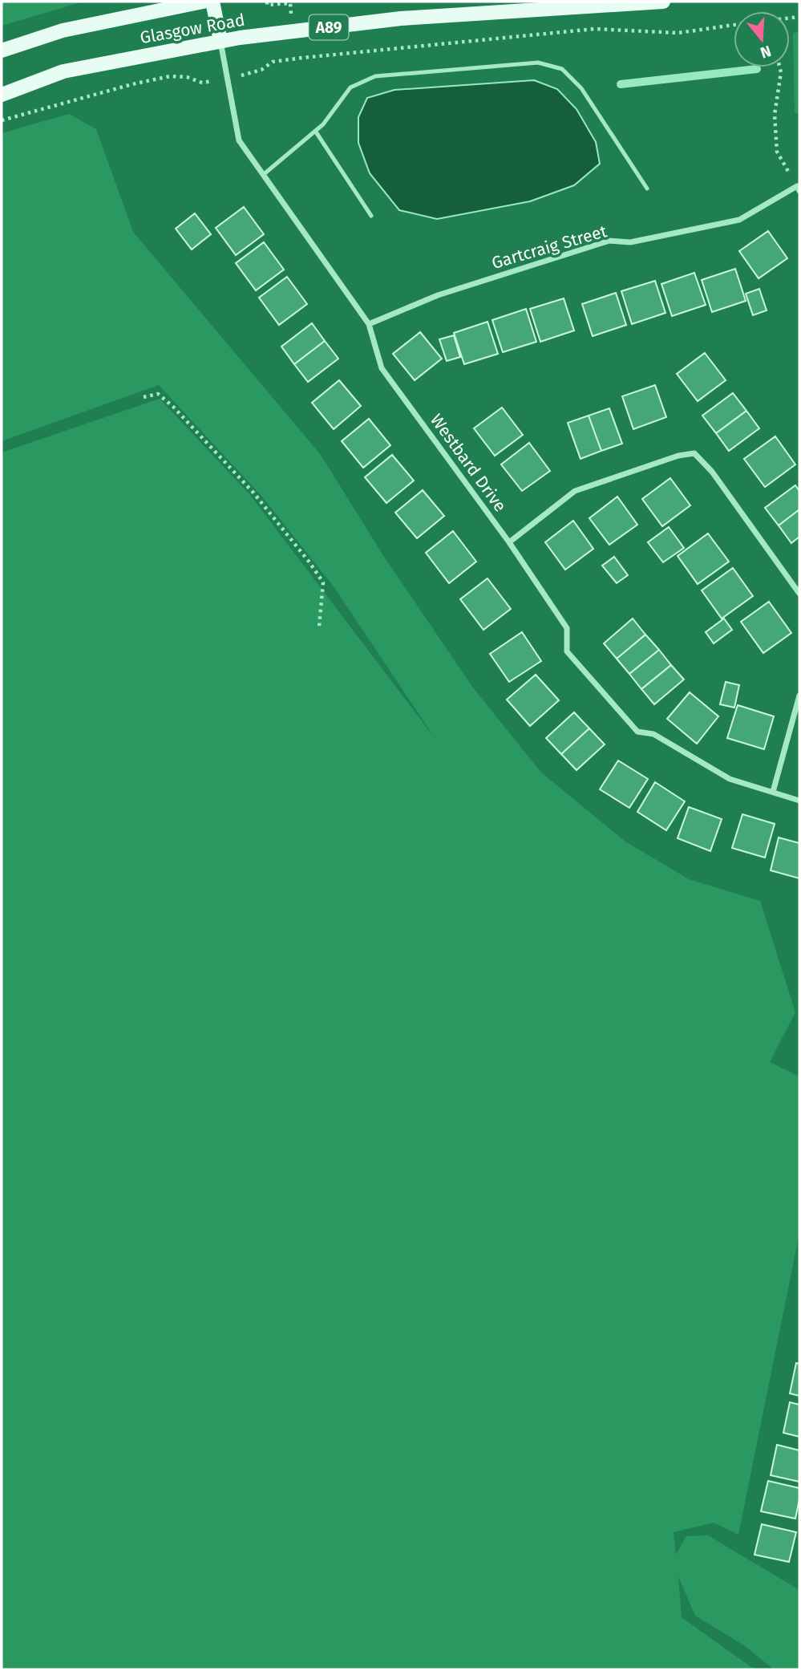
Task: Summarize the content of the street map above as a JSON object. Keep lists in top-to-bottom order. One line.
{"streets":{"main road":["A89","Glasgow Road"],"street":["Gartcraig Street","Westbard Drive"]},"crossings":[["Glasgow Road","Westbard Drive"],["Gartcraig Street","Westbard Drive"]],"north":"bottom"}
